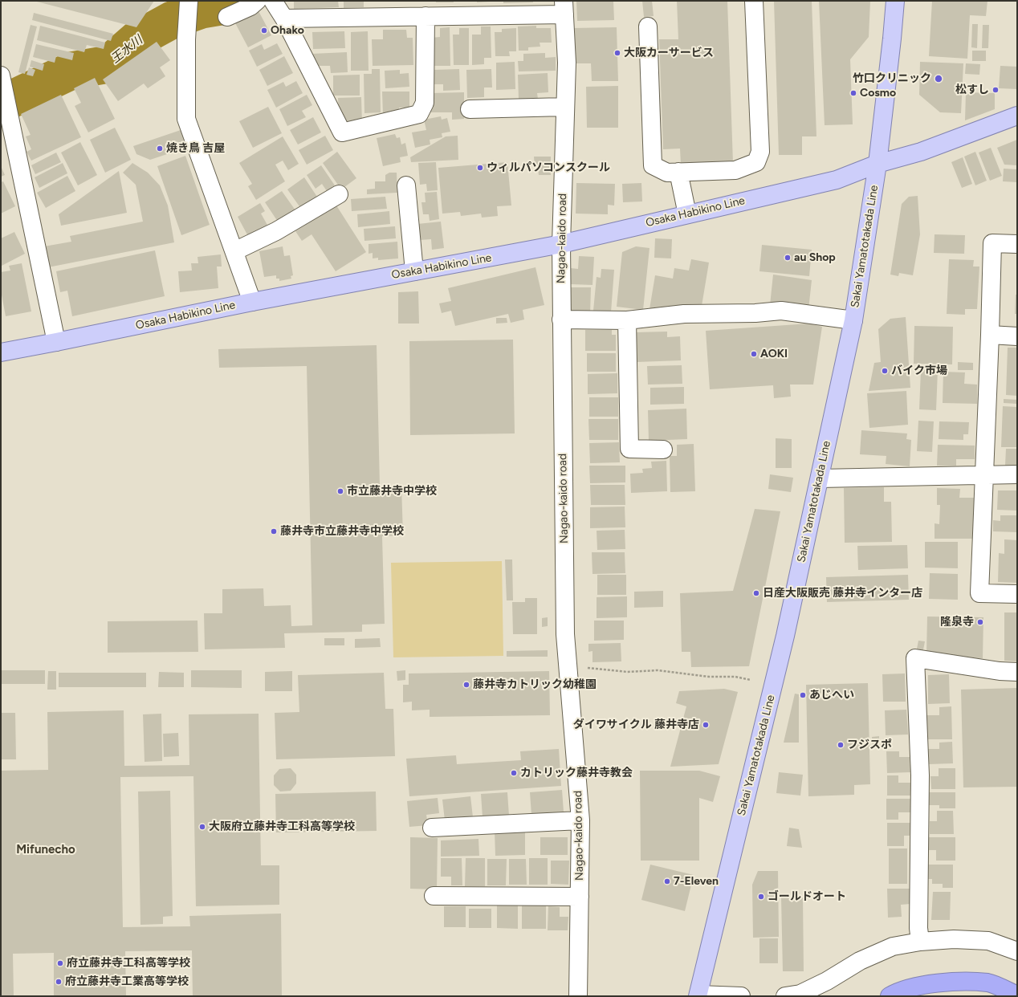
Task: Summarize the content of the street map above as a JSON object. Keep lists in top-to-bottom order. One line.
{"streets":{"main road":["Osaka Habikino Line","Sakai Yamatotakada Line"],"street":["Nagao-kaido road"]},"crossings":[["Osaka Habikino Line","Nagao-kaido road"],["Osaka Habikino Line","Sakai Yamatotakada Line"]],"districts":["Mifunecho"],"water":["王水川"],"places":["Ohako","大阪カーサービス","竹口クリニック","松すし","Cosmo","焼き鳥 吉屋","ウィルパソコンスクール","au Shop","AOKI","バイク市場","市立藤井寺中学校","藤井寺市立藤井寺中学校","日産大阪販売 藤井寺インター店","隆泉寺","藤井寺カトリック幼稚園","あじへい","ダイワサイクル 藤井寺店","フジスポ","カトリック藤井寺教会","大阪府立藤井寺工科高等学校","7-Eleven","ゴールドオート","府立藤井寺工科高等学校","府立藤井寺工業高等学校"]}
